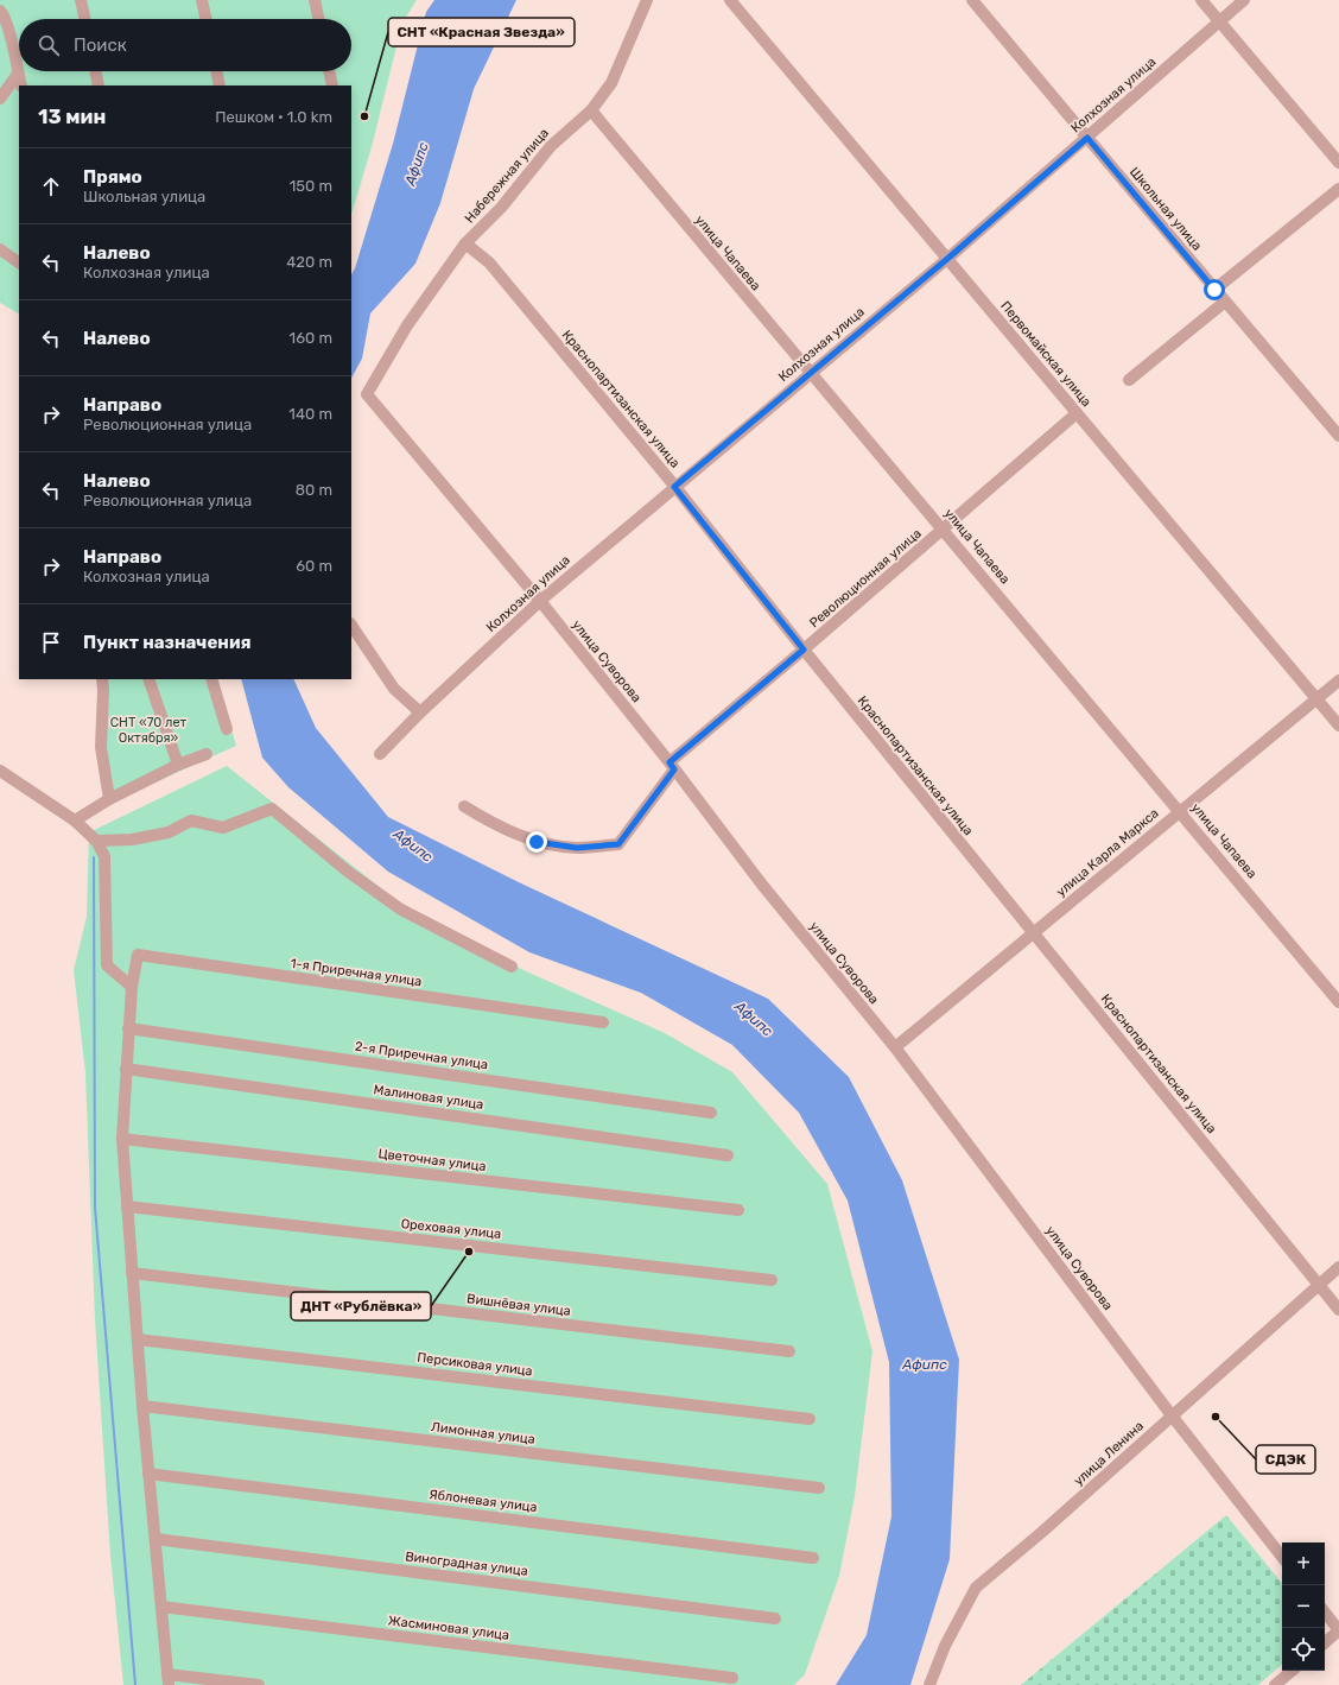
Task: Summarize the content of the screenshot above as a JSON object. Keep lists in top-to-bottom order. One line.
{"streets":{"street":["Колхозная улица","Набережная улица","Школьная улица","улица Чапаева","Первомайская улица","Краснопартизанская улица","Революционная улица","улица Суворова","улица Карла Маркса","1-я Приречная улица","2-я Приречная улица","Малиновая улица","Цветочная улица","Ореховая улица","Вишнёвая улица","Персиковая улица","Лимонная улица","улица Ленина","Яблоневая улица","Виноградная улица","Жасминовая улица"]},"crossings":[["Колхозная улица","Школьная улица"],["Колхозная улица","улица Чапаева"],["Колхозная улица","Первомайская улица"],["Колхозная улица","Краснопартизанская улица"],["Колхозная улица","улица Суворова"],["Набережная улица","улица Чапаева"],["Набережная улица","Краснопартизанская улица"],["Набережная улица","улица Суворова"],["улица Чапаева","Революционная улица"],["улица Чапаева","улица Карла Маркса"],["Первомайская улица","Революционная улица"],["Первомайская улица","улица Карла Маркса"],["Краснопартизанская улица","Революционная улица"],["Краснопартизанская улица","улица Карла Маркса"],["Краснопартизанская улица","улица Ленина"],["Революционная улица","улица Суворова"],["улица Суворова","улица Карла Маркса"],["улица Суворова","улица Ленина"]],"water":["Афипс"],"parks":["СНТ «70 лет Октября»"],"places":["СНТ «Красная Звезда»","ДНТ «Рублёвка»","СДЭК"],"page":{"search":"Поиск","heading":["13 мин","Пешком · 1.0 km"],"list":[["Прямо","Школьная улица","150 m"],["Налево","Колхозная улица","420 m"],["Налево","160 m"],["Направо","Революционная улица","140 m"],["Налево","Революционная улица","80 m"],["Направо","Колхозная улица","60 m"],"Пункт назначения"],"map_buttons":["+","−"]}}
